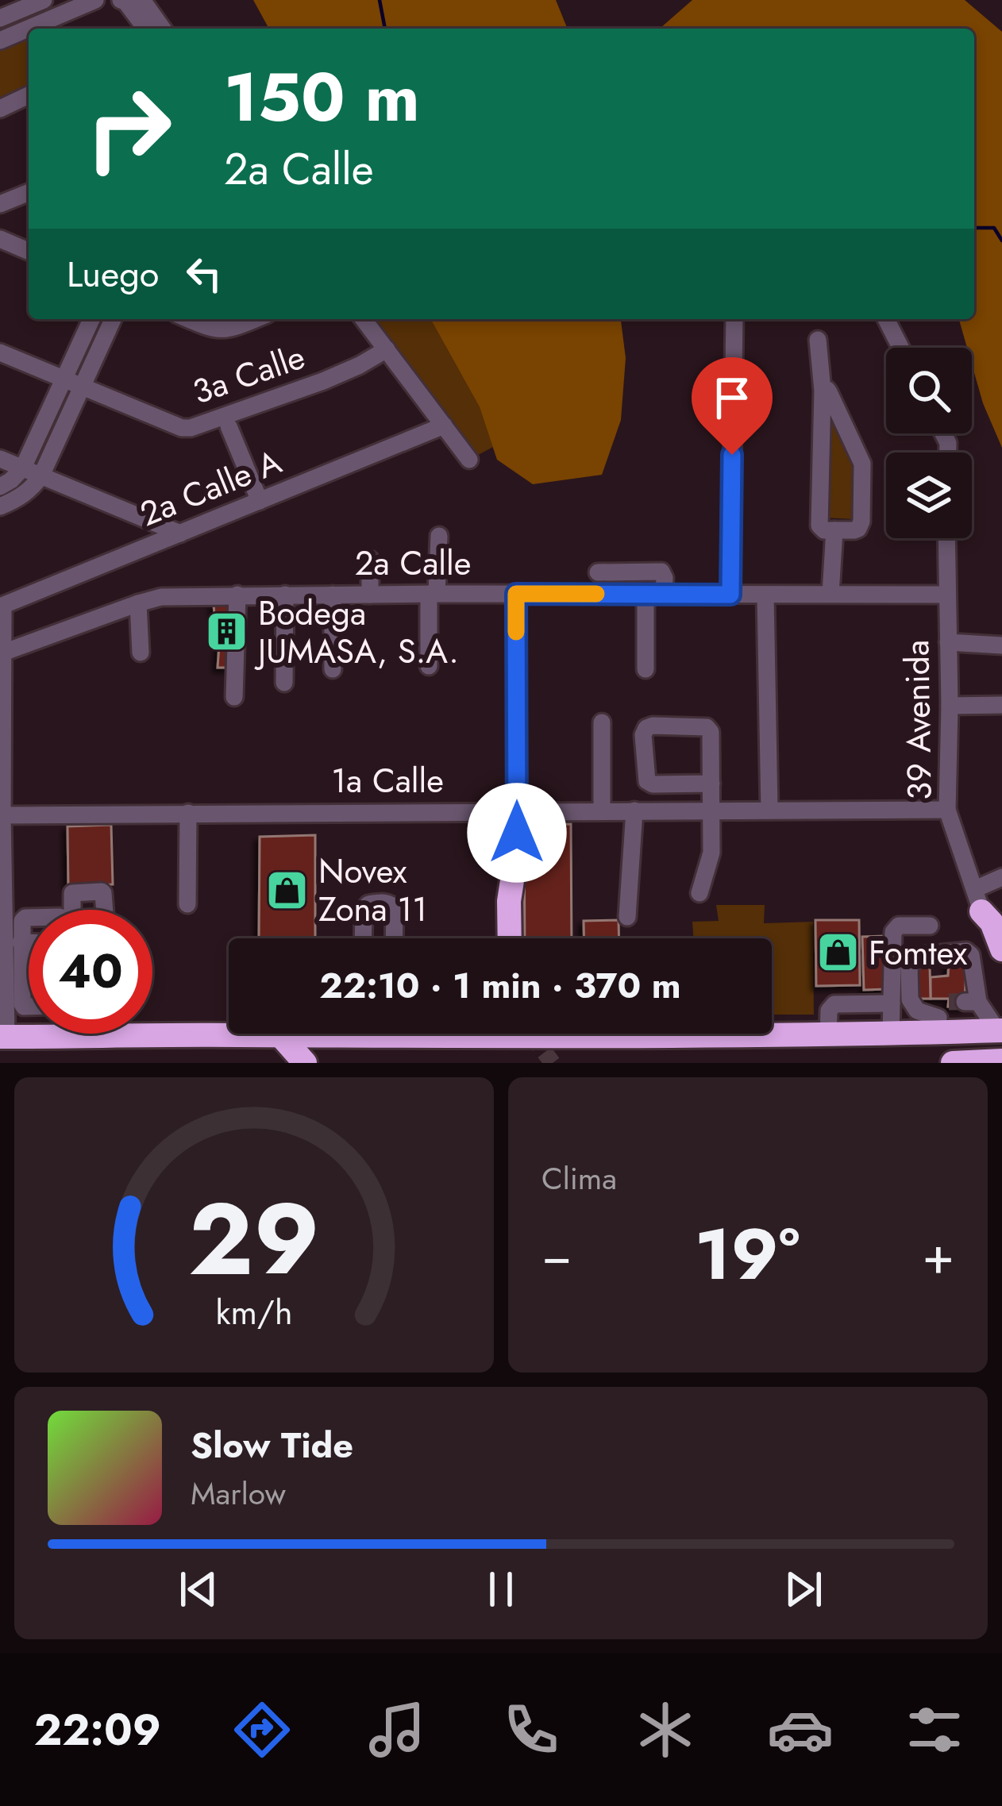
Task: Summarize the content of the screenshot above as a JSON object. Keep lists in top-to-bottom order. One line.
{"streets":{"street":["3a Calle","2a Calle A","2a Calle","39 Avenida","1a Calle"]},"crossings":[["2a Calle","39 Avenida"],["39 Avenida","1a Calle"]],"places":{"building":["Bodega JUMASA, S.A."],"shop":["Novex Zona 11","Fomtex"]},"page":{"turn":["150 m","2a Calle"],"then":"Luego","limit":"40","trip":"22:10 · 1 min · 370 m","tile":"Clima","heat":["−","19°","+"],"song":["Slow Tide","Marlow"],"tabs":"22:09","gauge":["29","km/h"]}}
